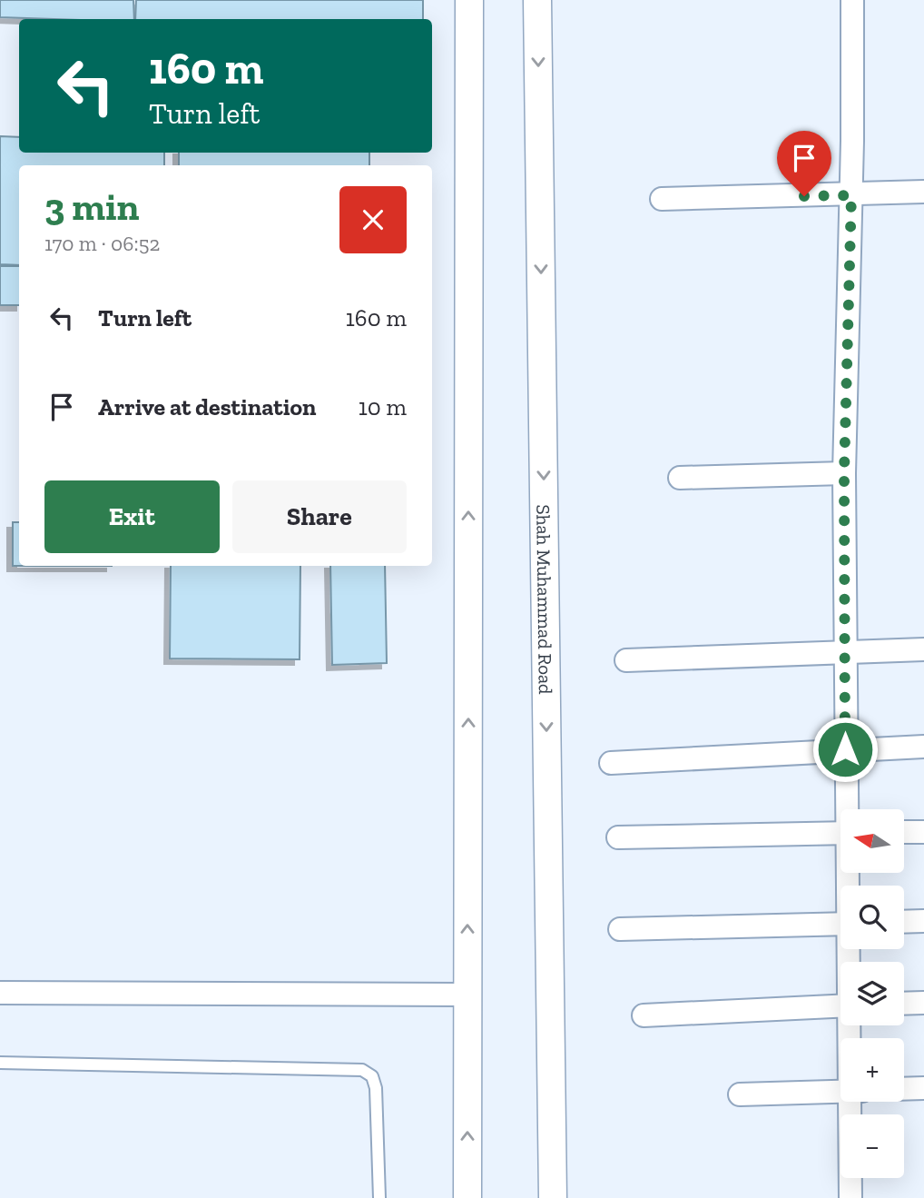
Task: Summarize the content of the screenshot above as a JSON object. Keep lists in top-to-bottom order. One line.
{"streets":{"street":["Shah Muhammad Road"]},"north":"left","page":{"turn":["160 m","Turn left"],"heading":["3 min","170 m · 06:52"],"list":[{"name":"Turn left","value":"160 m"},{"name":"Arrive at destination","value":"10 m"}],"buttons":["Exit","Share"],"map_buttons":["+","−"]}}
